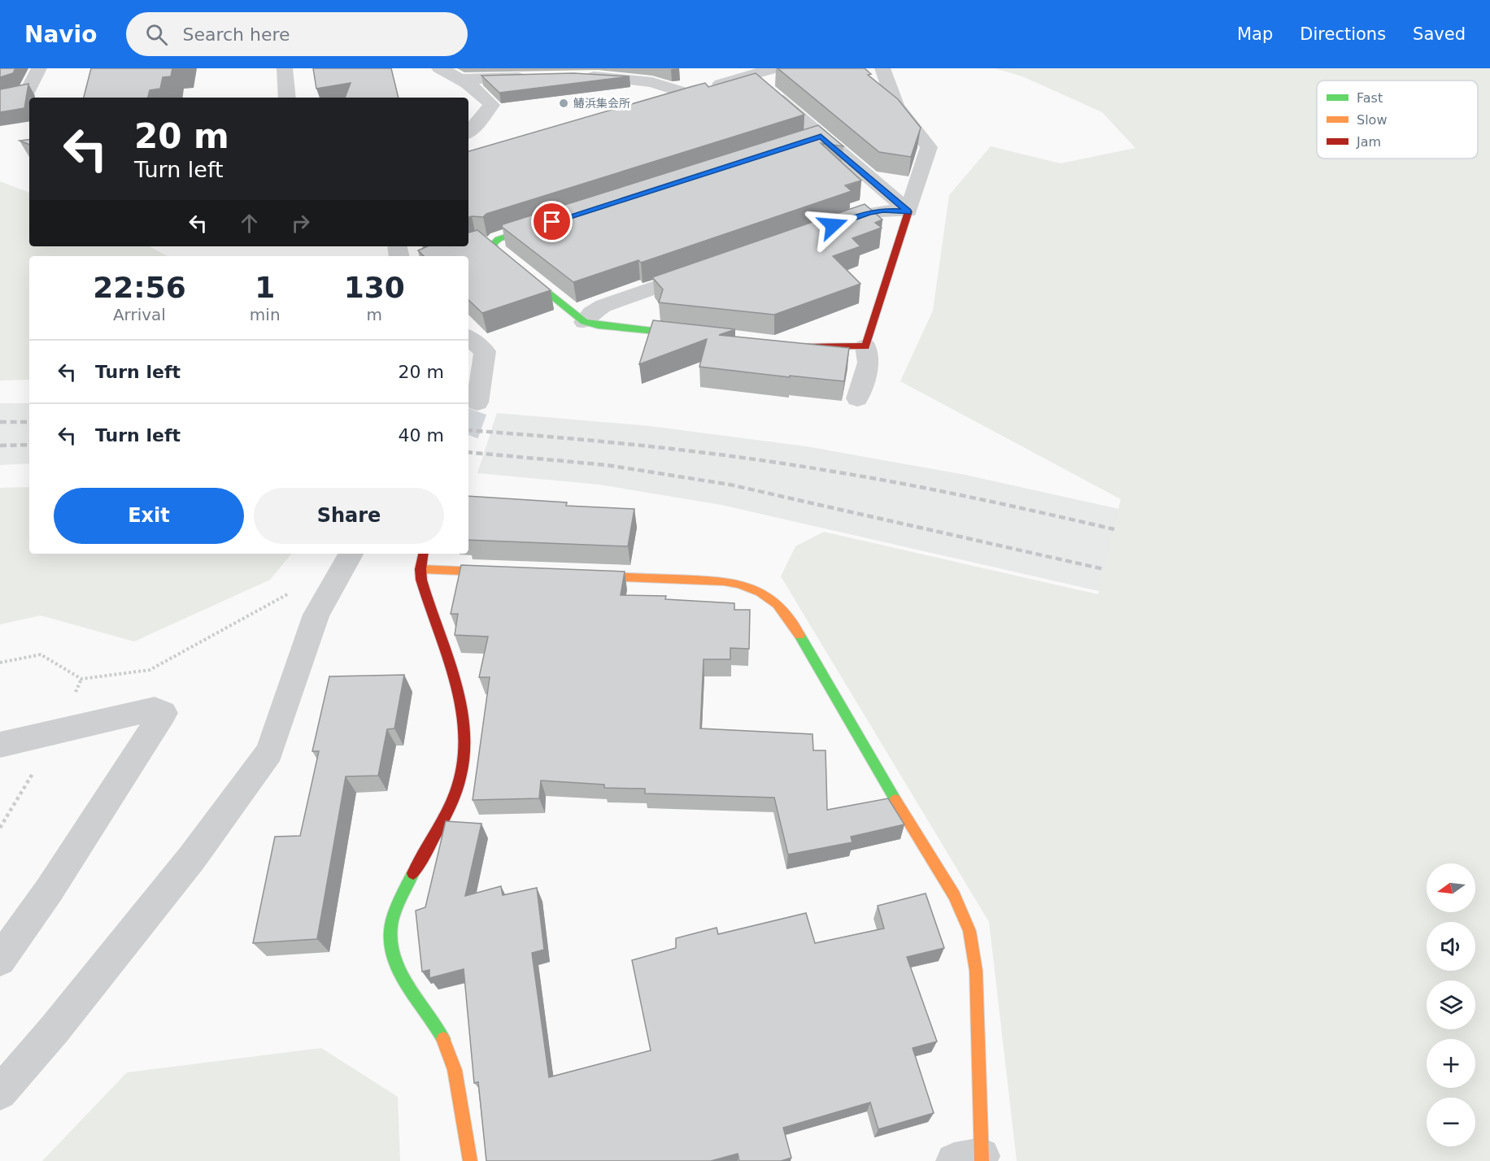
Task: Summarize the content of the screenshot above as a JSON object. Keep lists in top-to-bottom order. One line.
{"places":["鰆浜集会所"],"legend":["Fast","Slow","Jam"],"north":"left","page":{"header":"Navio","search":"Search here","nav":["Map","Directions","Saved"],"turn":["20 m","Turn left"],"eta":["22:56","Arrival","1","min","130","m"],"list":[{"name":"Turn left","value":"20 m"},{"name":"Turn left","value":"40 m"}],"buttons":["Exit","Share"],"map_buttons":["+","−"]}}
